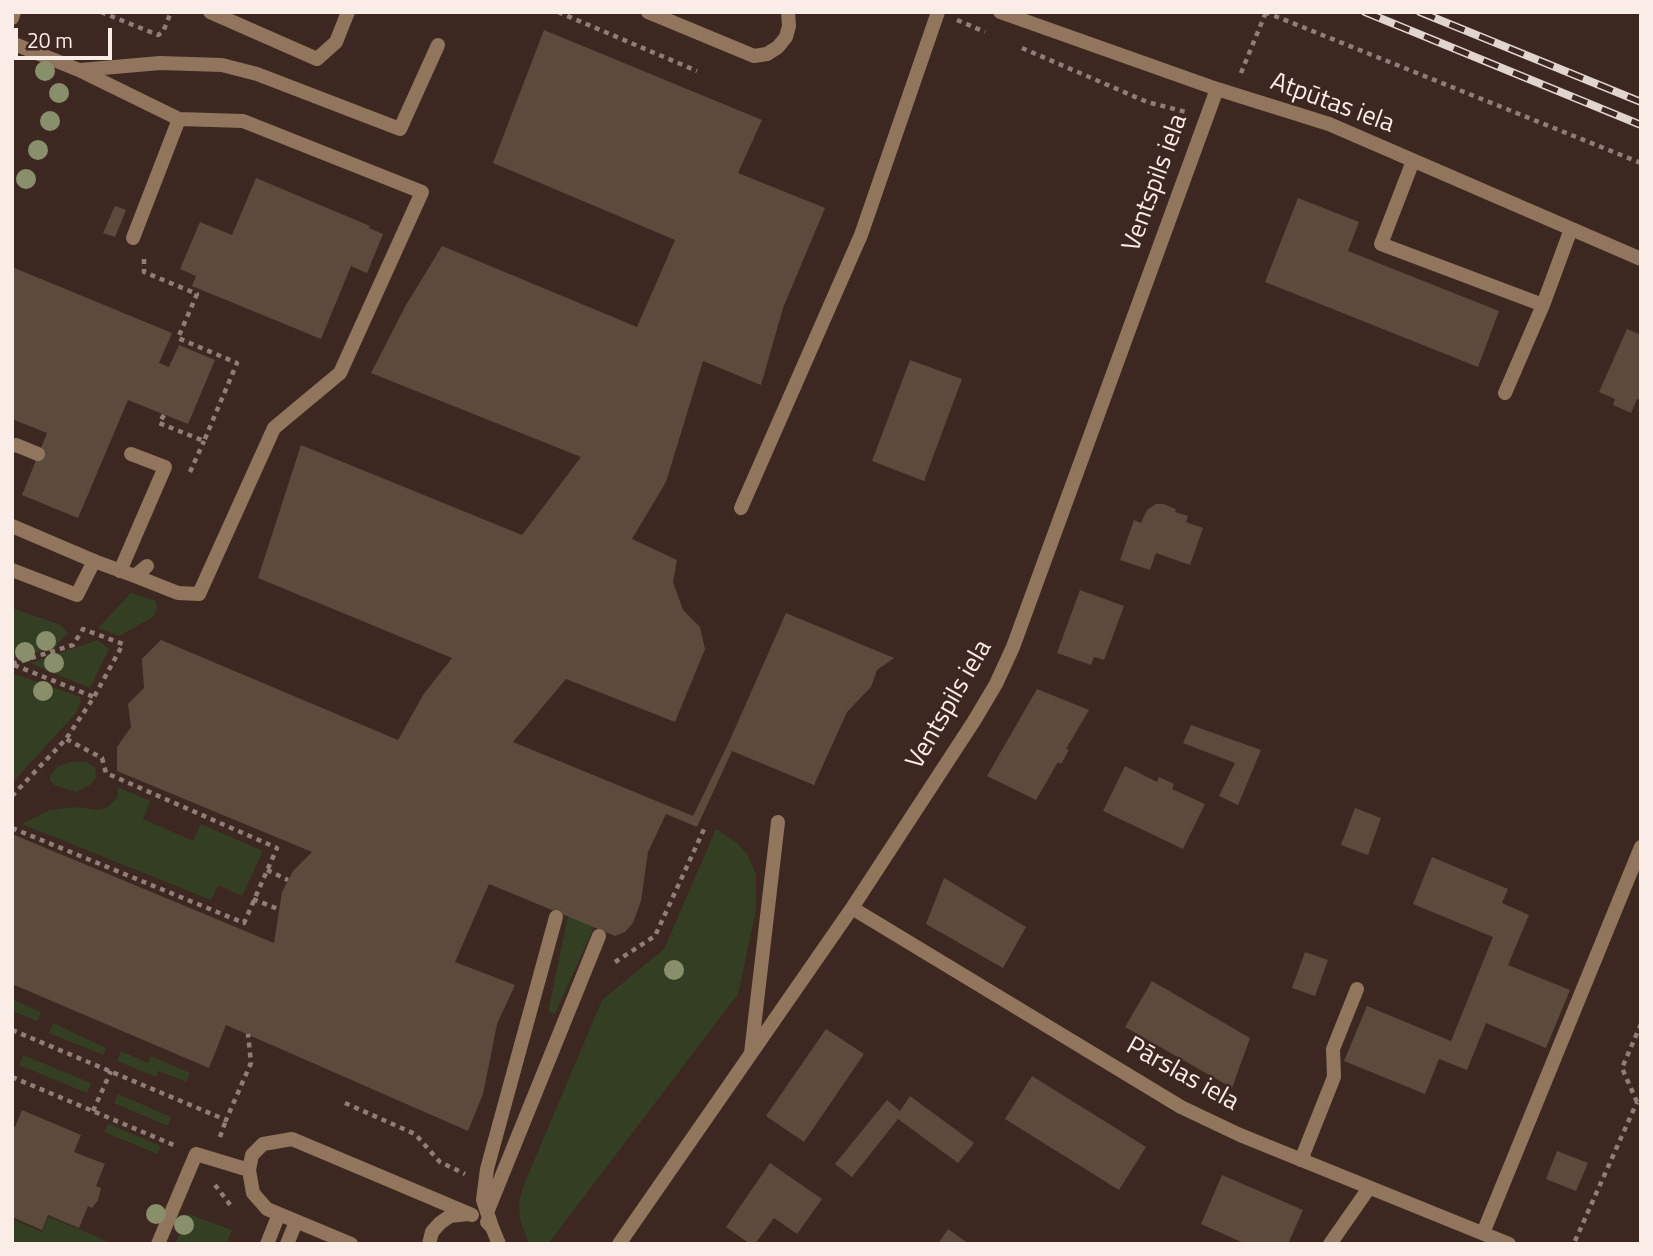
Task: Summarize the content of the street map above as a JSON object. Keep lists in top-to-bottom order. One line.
{"streets":{"street":["Atpūtas iela","Ventspils iela","Pārslas iela"]},"crossings":[["Atpūtas iela","Ventspils iela"],["Ventspils iela","Pārslas iela"]],"scale_bar":"20 m"}
